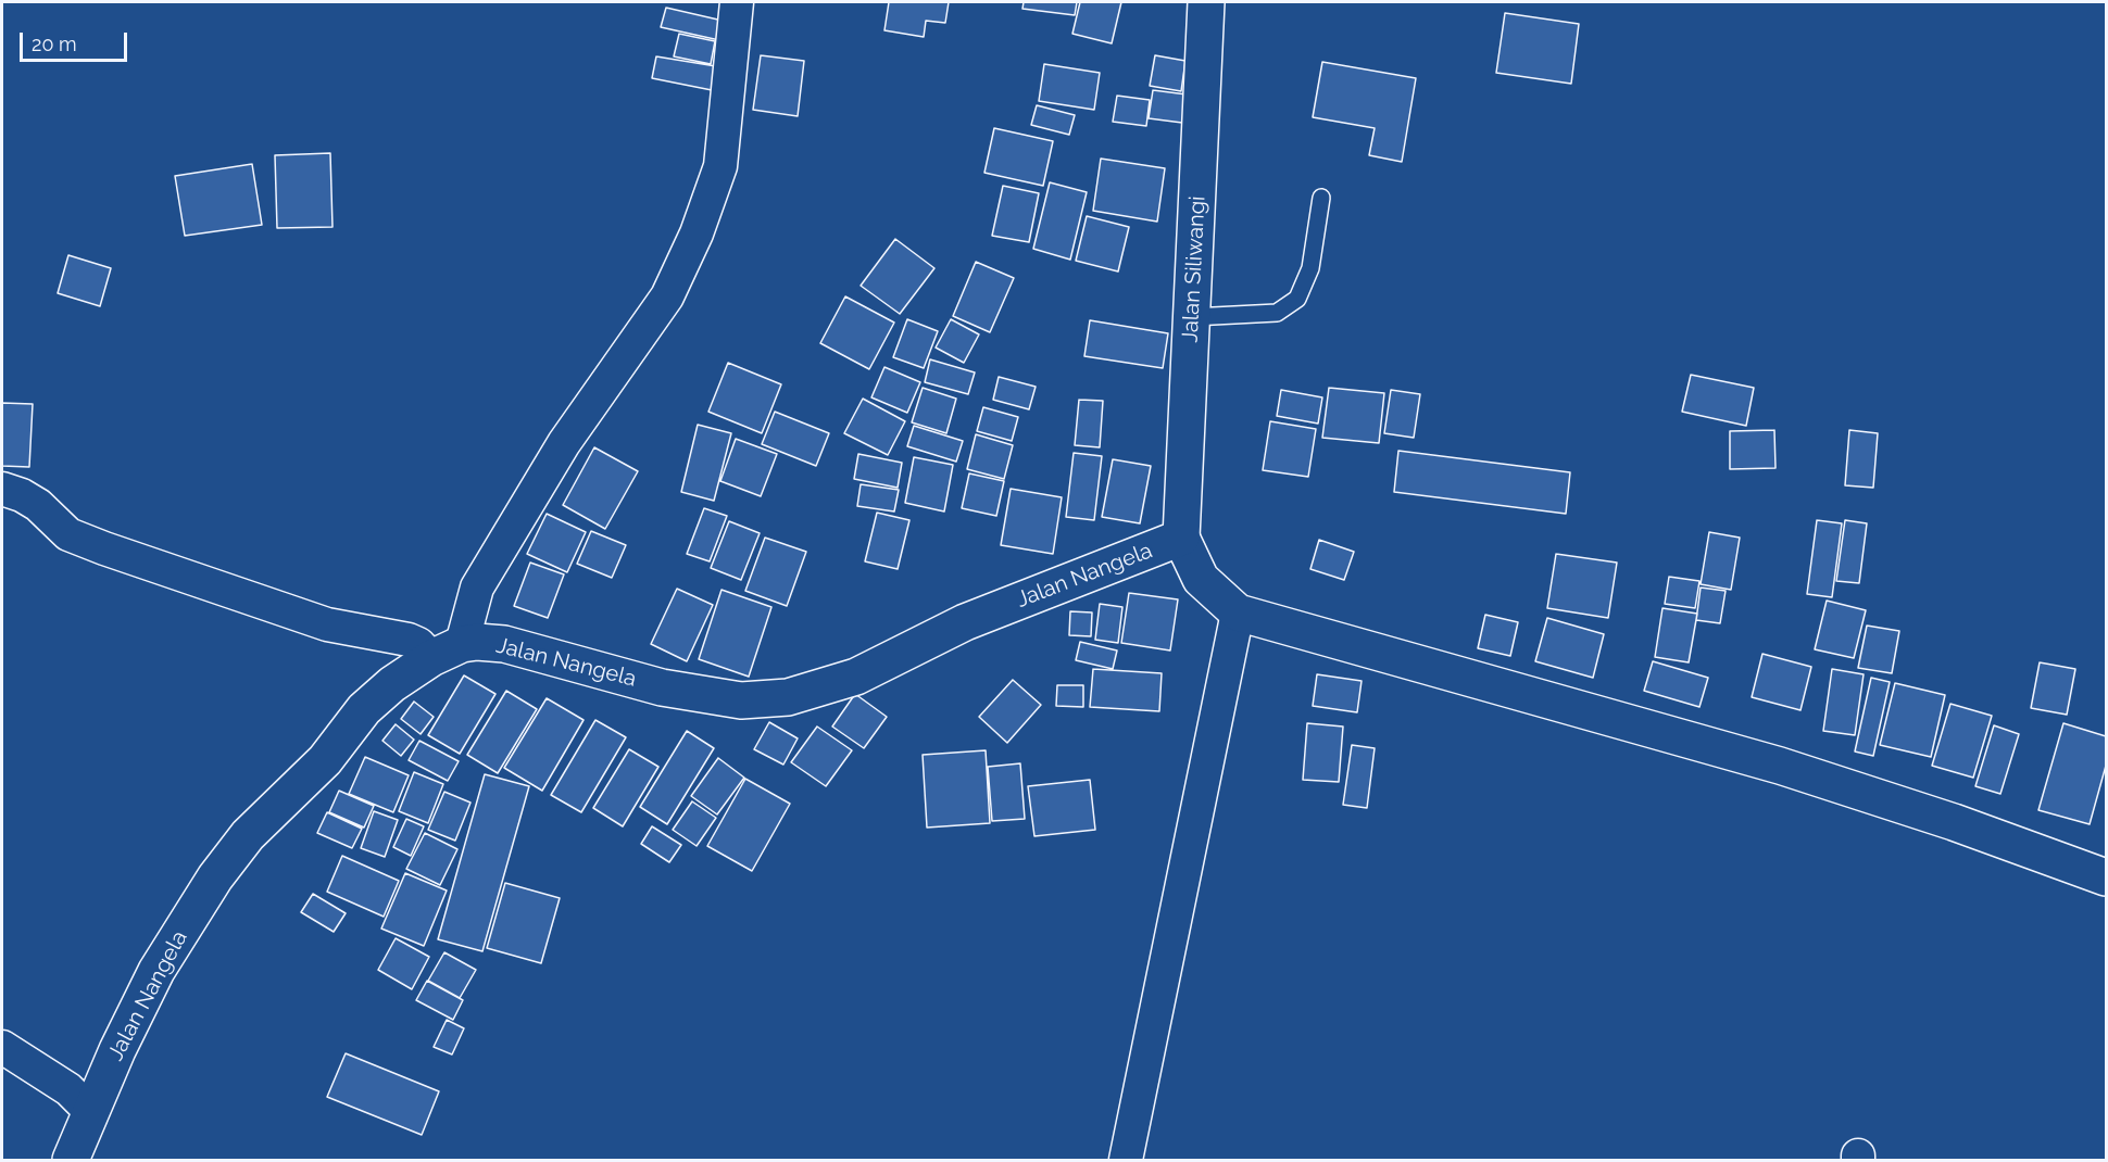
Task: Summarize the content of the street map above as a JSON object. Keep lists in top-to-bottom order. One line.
{"streets":{"main road":["Jalan Siliwangi","Jalan Nangela"]},"crossings":[["Jalan Siliwangi","Jalan Nangela"]],"scale_bar":"20 m"}
